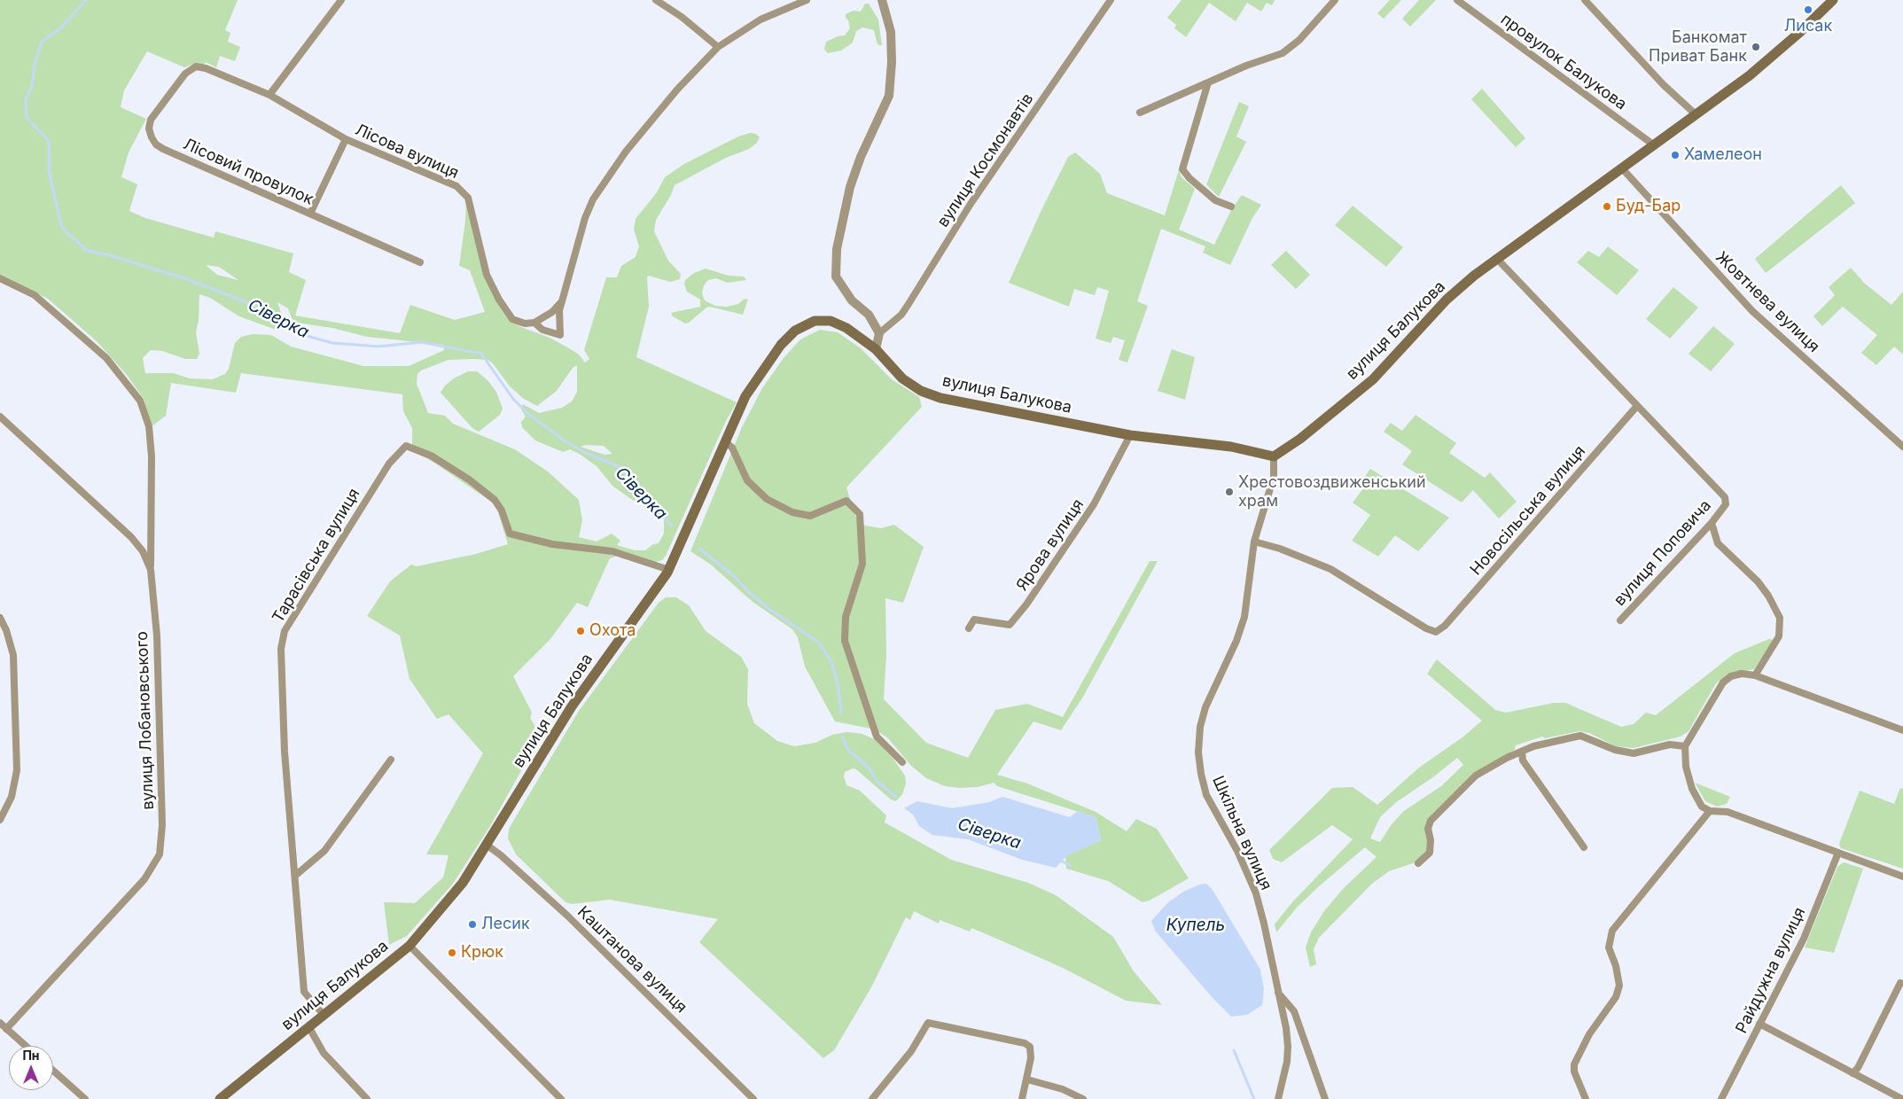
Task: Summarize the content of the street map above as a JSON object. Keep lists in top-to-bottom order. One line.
{"streets":{"main road":["вулиця Балукова"],"street":["провулок Балукова","Лісова вулиця","вулиця Космонавтів","Лісовий провулок","Жовтнева вулиця","Новосільська вулиця","Ярова вулиця","вулиця Поповича","Тарасівська вулиця","вулиця Лобановського","Шкільна вулиця","Каштанова вулиця","Райдужна вулиця"]},"crossings":[["провулок Балукова","вулиця Балукова"],["Лісова вулиця","Лісовий провулок"],["Жовтнева вулиця","вулиця Балукова"],["вулиця Балукова","Ярова вулиця"],["вулиця Балукова","Тарасівська вулиця"],["вулиця Балукова","Шкільна вулиця"],["вулиця Балукова","Каштанова вулиця"],["Новосільська вулиця","вулиця Поповича"],["Новосільська вулиця","Шкільна вулиця"]],"water":["Сіверка","Купель"],"places":["Лисак","Банкомат Приват Банк","Хамелеон","Буд-Бар","Хрестовоздвиженський храм","Охота","Лесик","Крюк"],"north":"top"}
